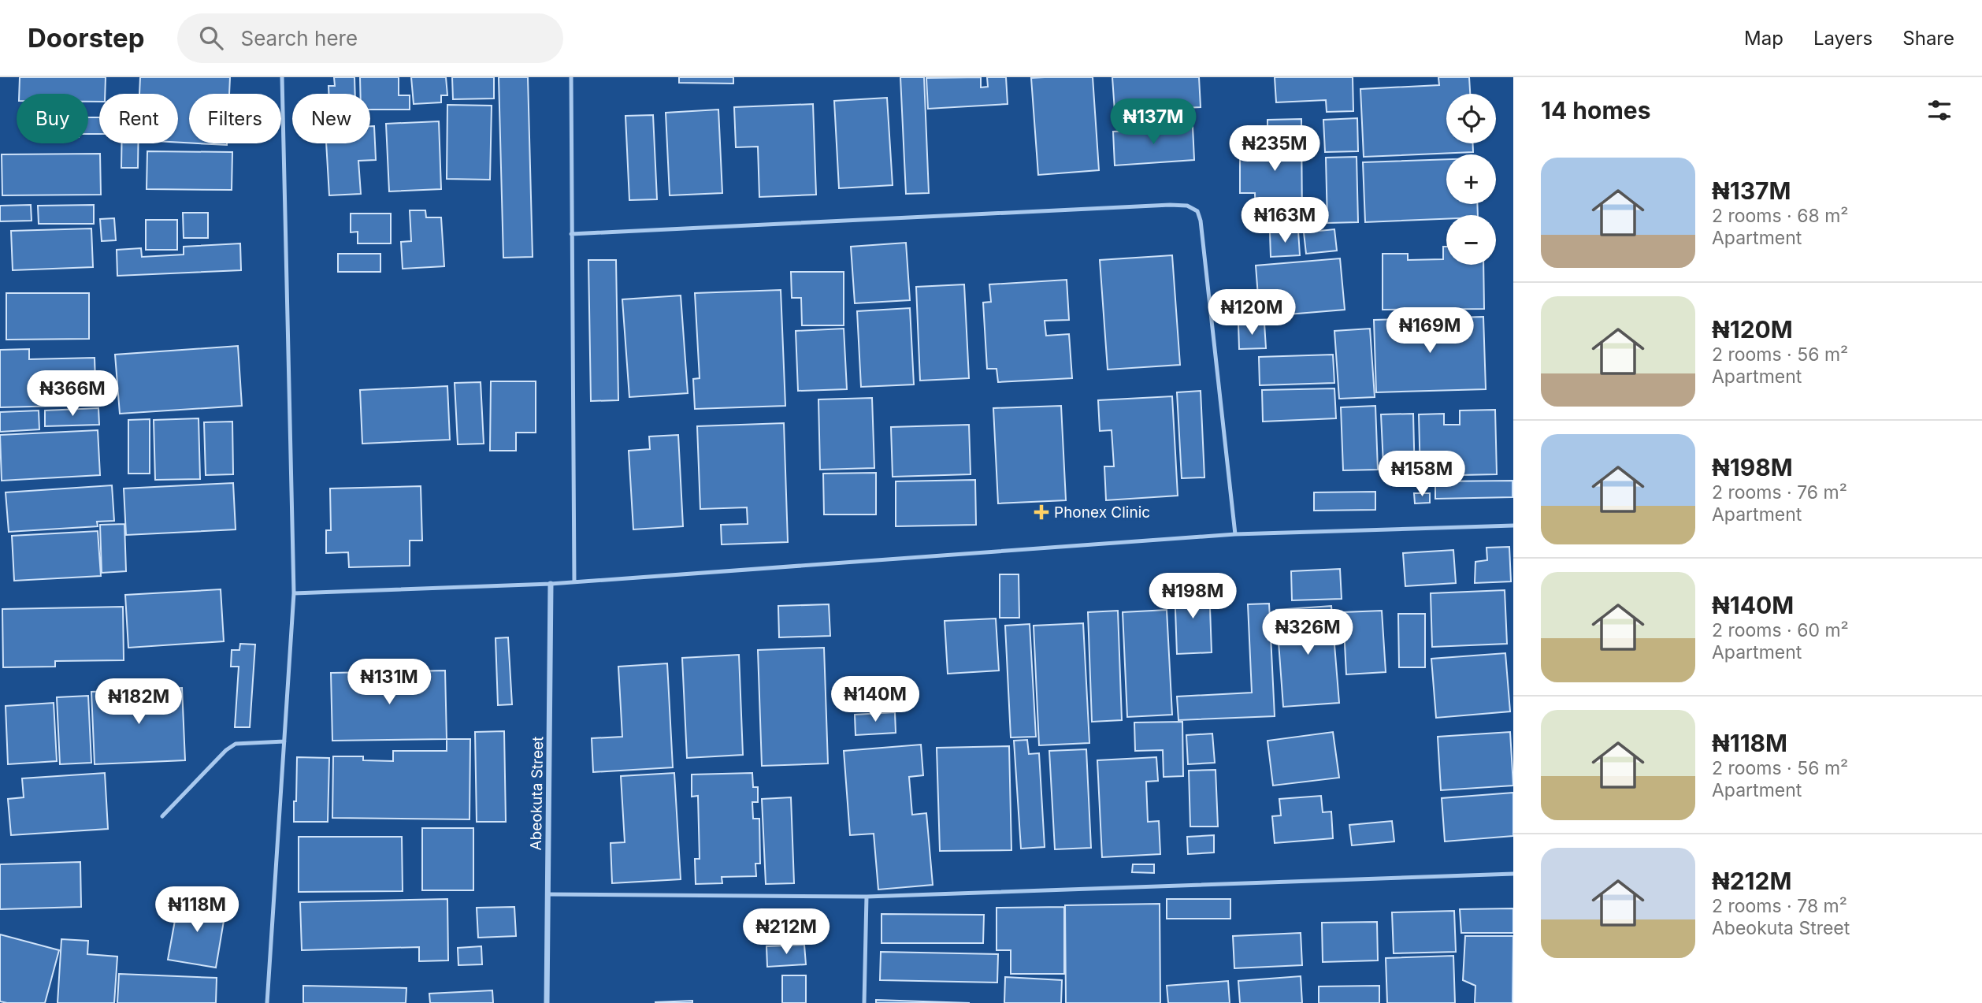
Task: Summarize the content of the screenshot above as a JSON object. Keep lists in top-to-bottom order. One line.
{"streets":{"street":["Abeokuta Street"]},"places":{"health":["Phonex Clinic"]},"page":{"header":"Doorstep","search":"Search here","nav":["Map","Layers","Share"],"heading":"14 homes","map_buttons":["+","−"],"chip":["Buy","Rent","Filters","New"],"price":["₦137M","₦235M","₦163M","₦120M","₦169M","₦366M","₦158M","₦198M","₦326M","₦131M","₦140M","₦182M","₦118M","₦212M"],"list":[{"name":"₦137M","note":"2 rooms · 68 m² · Apartment"},{"name":"₦120M","note":"2 rooms · 56 m² · Apartment"},{"name":"₦198M","note":"2 rooms · 76 m² · Apartment"},{"name":"₦140M","note":"2 rooms · 60 m² · Apartment"},{"name":"₦118M","note":"2 rooms · 56 m² · Apartment"},{"name":"₦212M","note":"2 rooms · 78 m² · Abeokuta Street"}]}}
